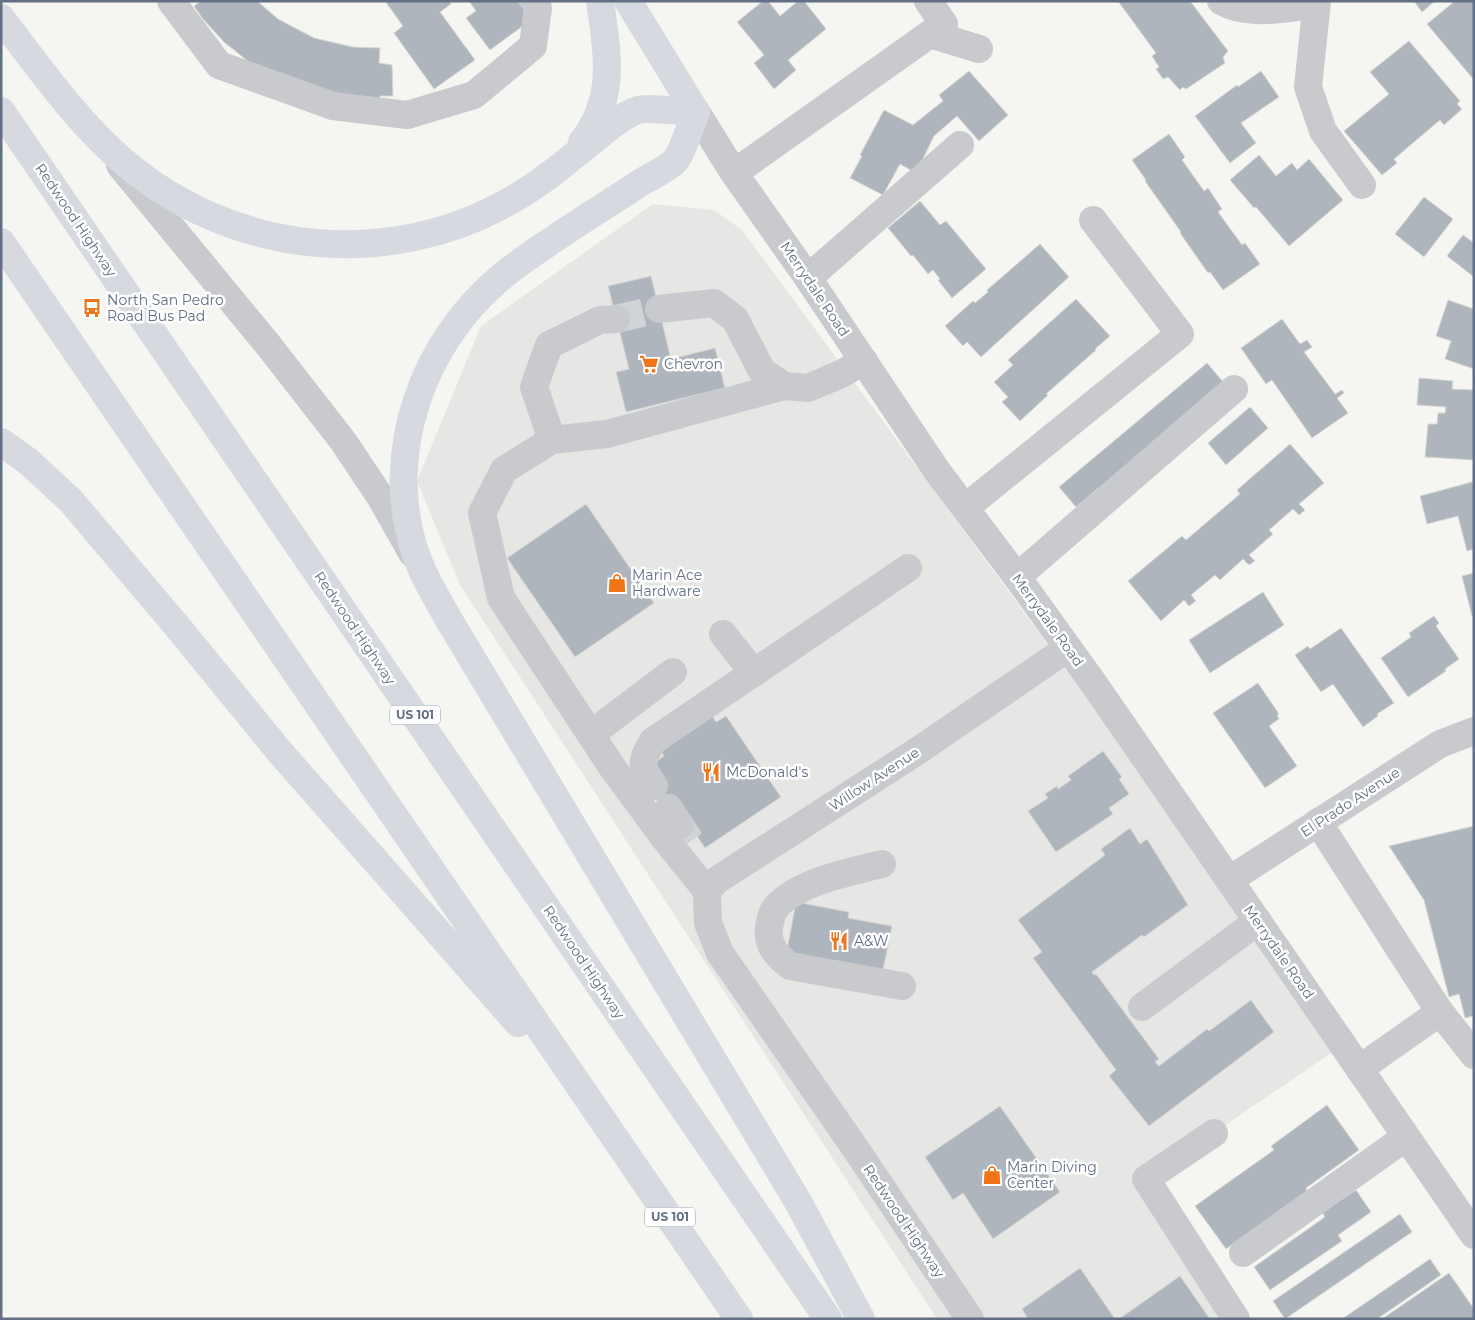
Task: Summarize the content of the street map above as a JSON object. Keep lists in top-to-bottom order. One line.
{"streets":{"main road":["Redwood Highway","Merrydale Road","US 101"],"street":["Willow Avenue","El Prado Avenue"]},"crossings":[["Redwood Highway","Willow Avenue"],["Merrydale Road","Willow Avenue"],["Merrydale Road","El Prado Avenue"]],"places":{"bus stop":["North San Pedro Road Bus Pad"],"supermarket":["Chevron"],"shop":["Marin Ace Hardware","Marin Diving Center"],"restaurant":["McDonald's","A&W"]}}
